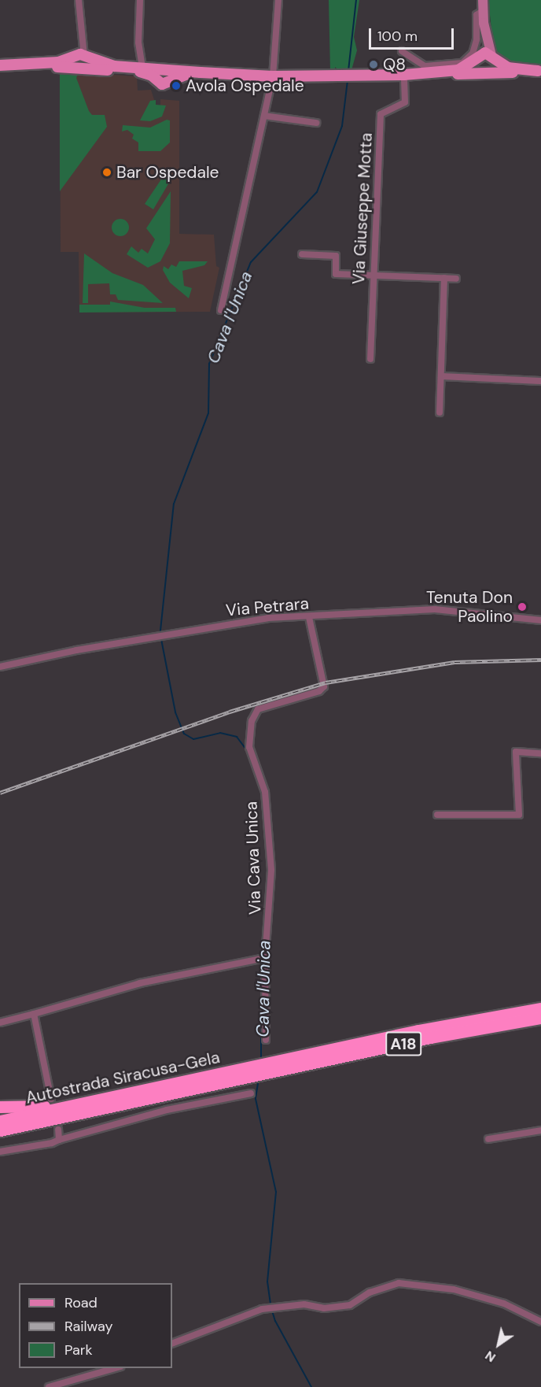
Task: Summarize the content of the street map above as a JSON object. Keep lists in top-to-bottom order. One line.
{"streets":{"highway":["A18","Autostrada Siracusa-Gela"],"street":["Via Giuseppe Motta","Via Petrara","Via Cava Unica"]},"crossings":[["Via Petrara","Via Cava Unica"]],"water":["Cava l'Unica"],"places":["Q8","Avola Ospedale","Bar Ospedale","Tenuta Don Paolino"],"legend":["Road","Railway","Park"],"scale_bar":"100 m","north":"bottom left"}
